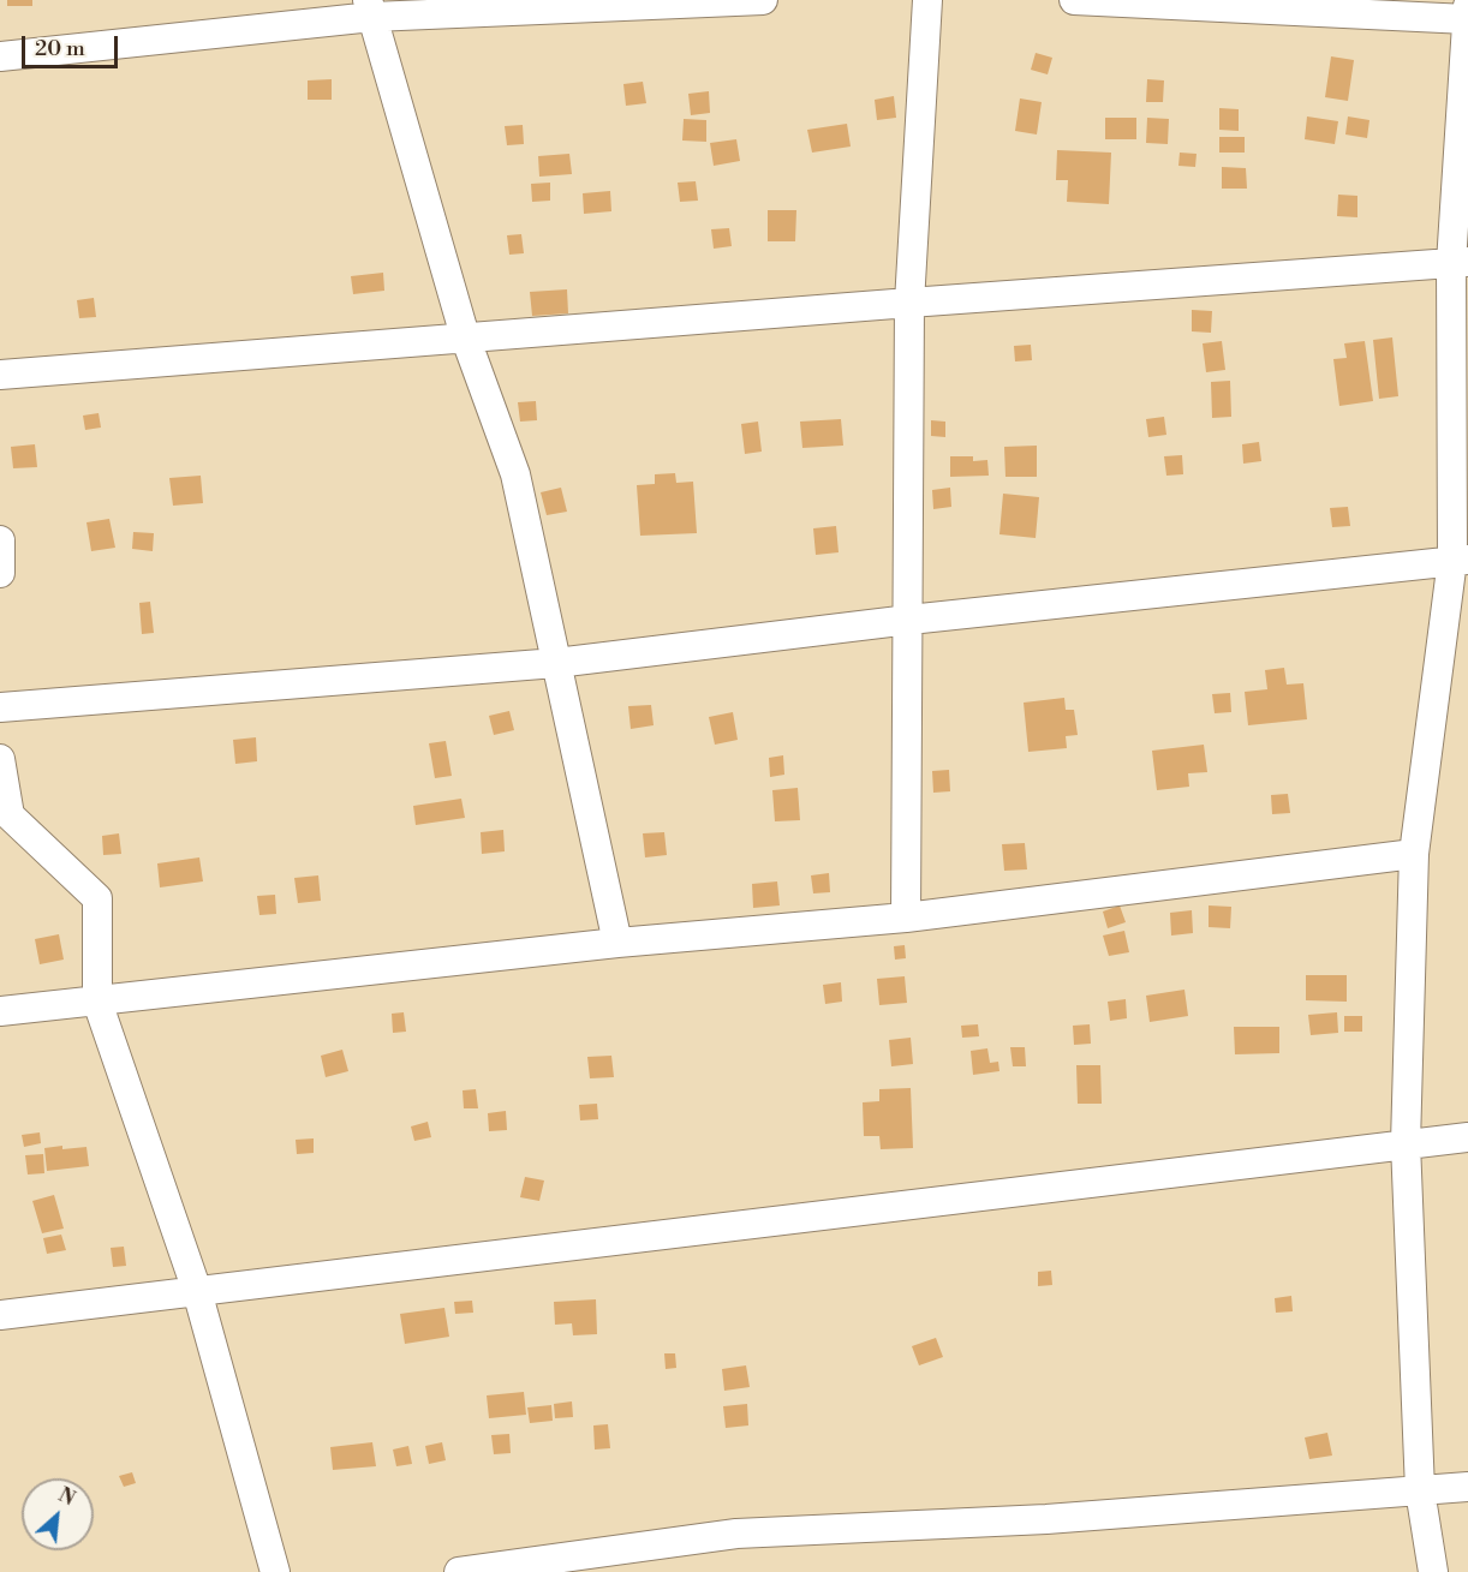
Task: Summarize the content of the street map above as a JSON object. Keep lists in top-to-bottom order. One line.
{"scale_bar":"20 m","north":"top right"}
